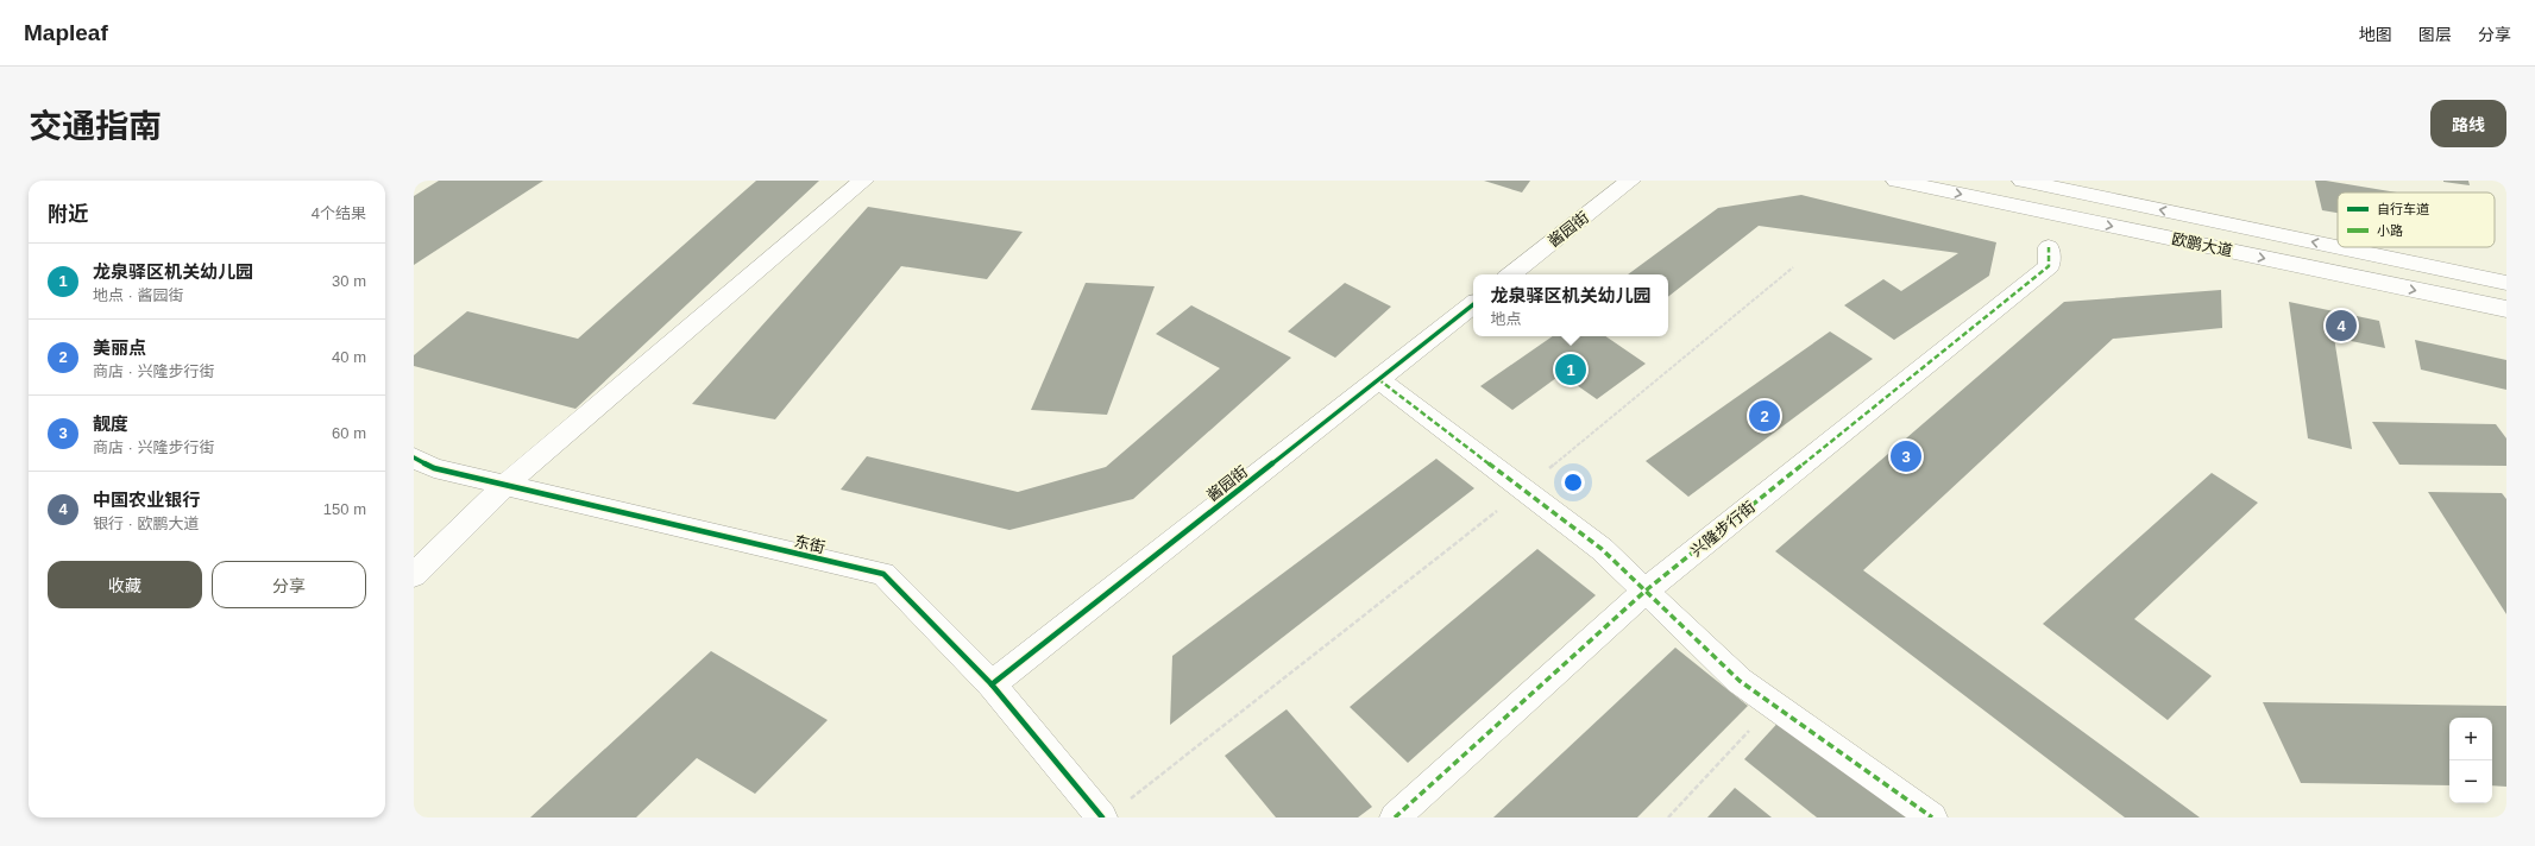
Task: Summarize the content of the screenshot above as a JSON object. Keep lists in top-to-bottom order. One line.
{"streets":{"main road":["酱园街","欧鹏大道","兴隆步行街","东街"]},"crossings":[["酱园街","东街"]],"legend":["自行车道","小路"],"page":{"header":"Mapleaf","nav":["地图","图层","分享"],"title":"交通指南","buttons":["路线",["收藏","分享"]],"heading":["附近","4个结果"],"list":[{"mark":"1","name":"龙泉驿区机关幼儿园","note":"地点 · 酱园街","value":"30 m"},{"mark":"2","name":"美丽点","note":"商店 · 兴隆步行街","value":"40 m"},{"mark":"3","name":"靓度","note":"商店 · 兴隆步行街","value":"60 m"},{"mark":"4","name":"中国农业银行","note":"银行 · 欧鹏大道","value":"150 m"}],"popup":["龙泉驿区机关幼儿园","地点"],"pins":["4","1","2","3"],"map_buttons":["+","−"]}}
